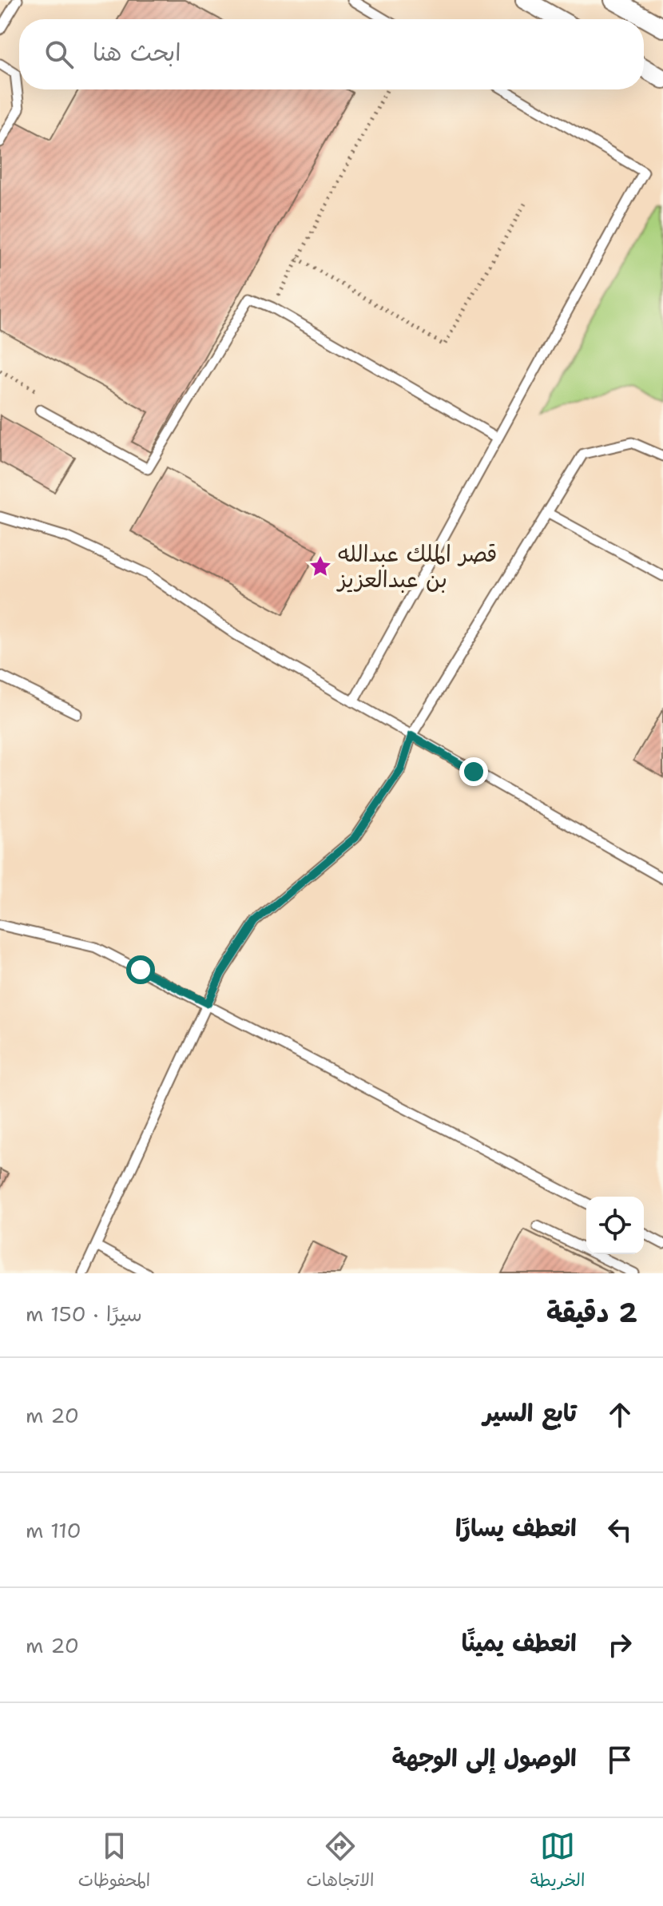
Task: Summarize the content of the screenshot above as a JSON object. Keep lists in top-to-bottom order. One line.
{"places":{"place":["قصر الملك عبدالله بن عبدالعزيز"]},"page":{"search":"ابحث هنا","heading":["2 دقيقة","سيرًا · 150 m"],"list":[["تابع السير","20 m"],["انعطف يسارًا","110 m"],["انعطف يمينًا","20 m"],"الوصول إلى الوجهة"],"nav":["الخريطة","الاتجاهات","المحفوظات"]}}
